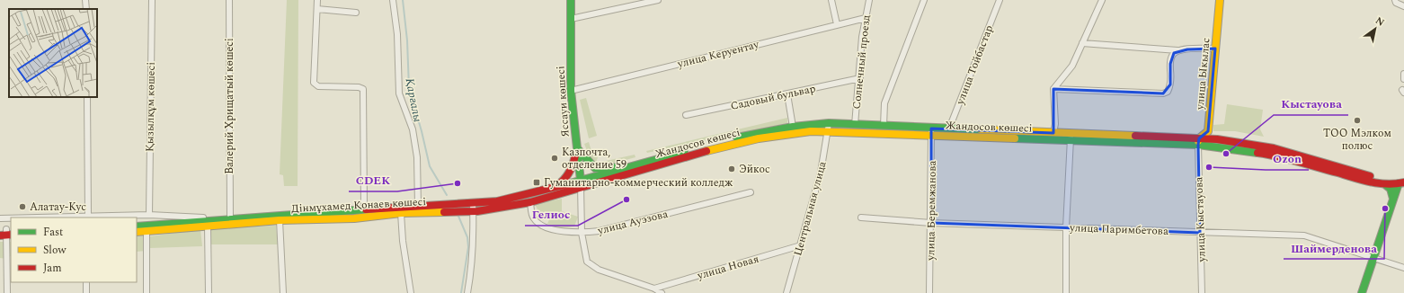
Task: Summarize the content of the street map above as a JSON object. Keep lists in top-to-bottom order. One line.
{"streets":{"main road":["улица Ыкылас","Яссауи көшесі","Жандосов көшесі","Дінмұхамед Қонаев көшесі"],"street":["улица Керуентау","Солнечный проезд","улица Тойбастар","Садовый бульвар","Валерий Хрищатый көшесі","Қызылқұм көшесі","Центральная улица","улица Беремжанова","улица Кыстауова","улица Ауэзова","улица Паримбетова","улица Новая"]},"crossings":[["улица Керуентау","Солнечный проезд"],["улица Керуентау","Яссауи көшесі"],["Солнечный проезд","Садовый бульвар"],["Солнечный проезд","Жандосов көшесі"],["улица Тойбастар","Жандосов көшесі"],["улица Ыкылас","Жандосов көшесі"],["улица Ыкылас","улица Кыстауова"],["Яссауи көшесі","Жандосов көшесі"],["Яссауи көшесі","Дінмұхамед Қонаев көшесі"],["Валерий Хрищатый көшесі","Дінмұхамед Қонаев көшесі"],["Жандосов көшесі","Дінмұхамед Қонаев көшесі"],["Жандосов көшесі","Центральная улица"],["Жандосов көшесі","улица Беремжанова"],["Жандосов көшесі","улица Кыстауова"],["Дінмұхамед Қонаев көшесі","улица Ауэзова"],["Центральная улица","улица Новая"],["улица Беремжанова","улица Паримбетова"],["улица Кыстауова","улица Паримбетова"]],"water":["Қарғалы"],"places":{"other":["ТОО Мэлком полюс","Кыстауова","Казпочта, отделение 59","Ozon","Эйкос","CDEK","Гелиос","Алатау-Кус","Шаймерденова"],"transit":["Гуманитарно-коммерческий колледж"]},"legend":["Fast","Slow","Jam"],"north":"top right"}
